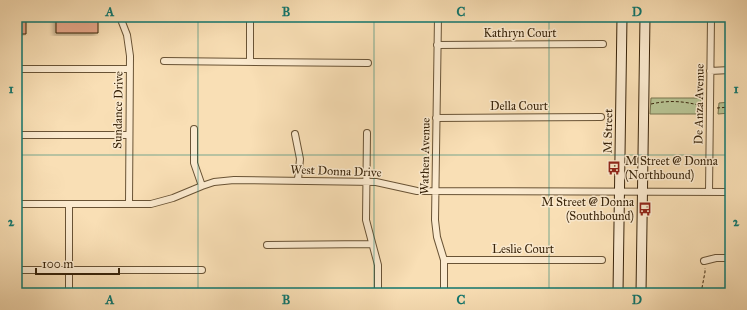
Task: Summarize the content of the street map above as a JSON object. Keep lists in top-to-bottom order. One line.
{"streets":{"street":["Kathryn Court","De Anza Avenue","Della Court","Sundance Drive","M Street","Wathen Avenue","West Donna Drive","Leslie Court"]},"crossings":[["Kathryn Court","Wathen Avenue"],["De Anza Avenue","West Donna Drive"],["Della Court","Wathen Avenue"],["Sundance Drive","West Donna Drive"],["M Street","West Donna Drive"],["Wathen Avenue","West Donna Drive"],["Wathen Avenue","Leslie Court"]],"places":{"bus stop":["M Street @ Donna (Northbound)","M Street @ Donna (Southbound)"]},"scale_bar":"100 m","grid":{"columns":["A","B","C","D"],"rows":["1","2"]}}
